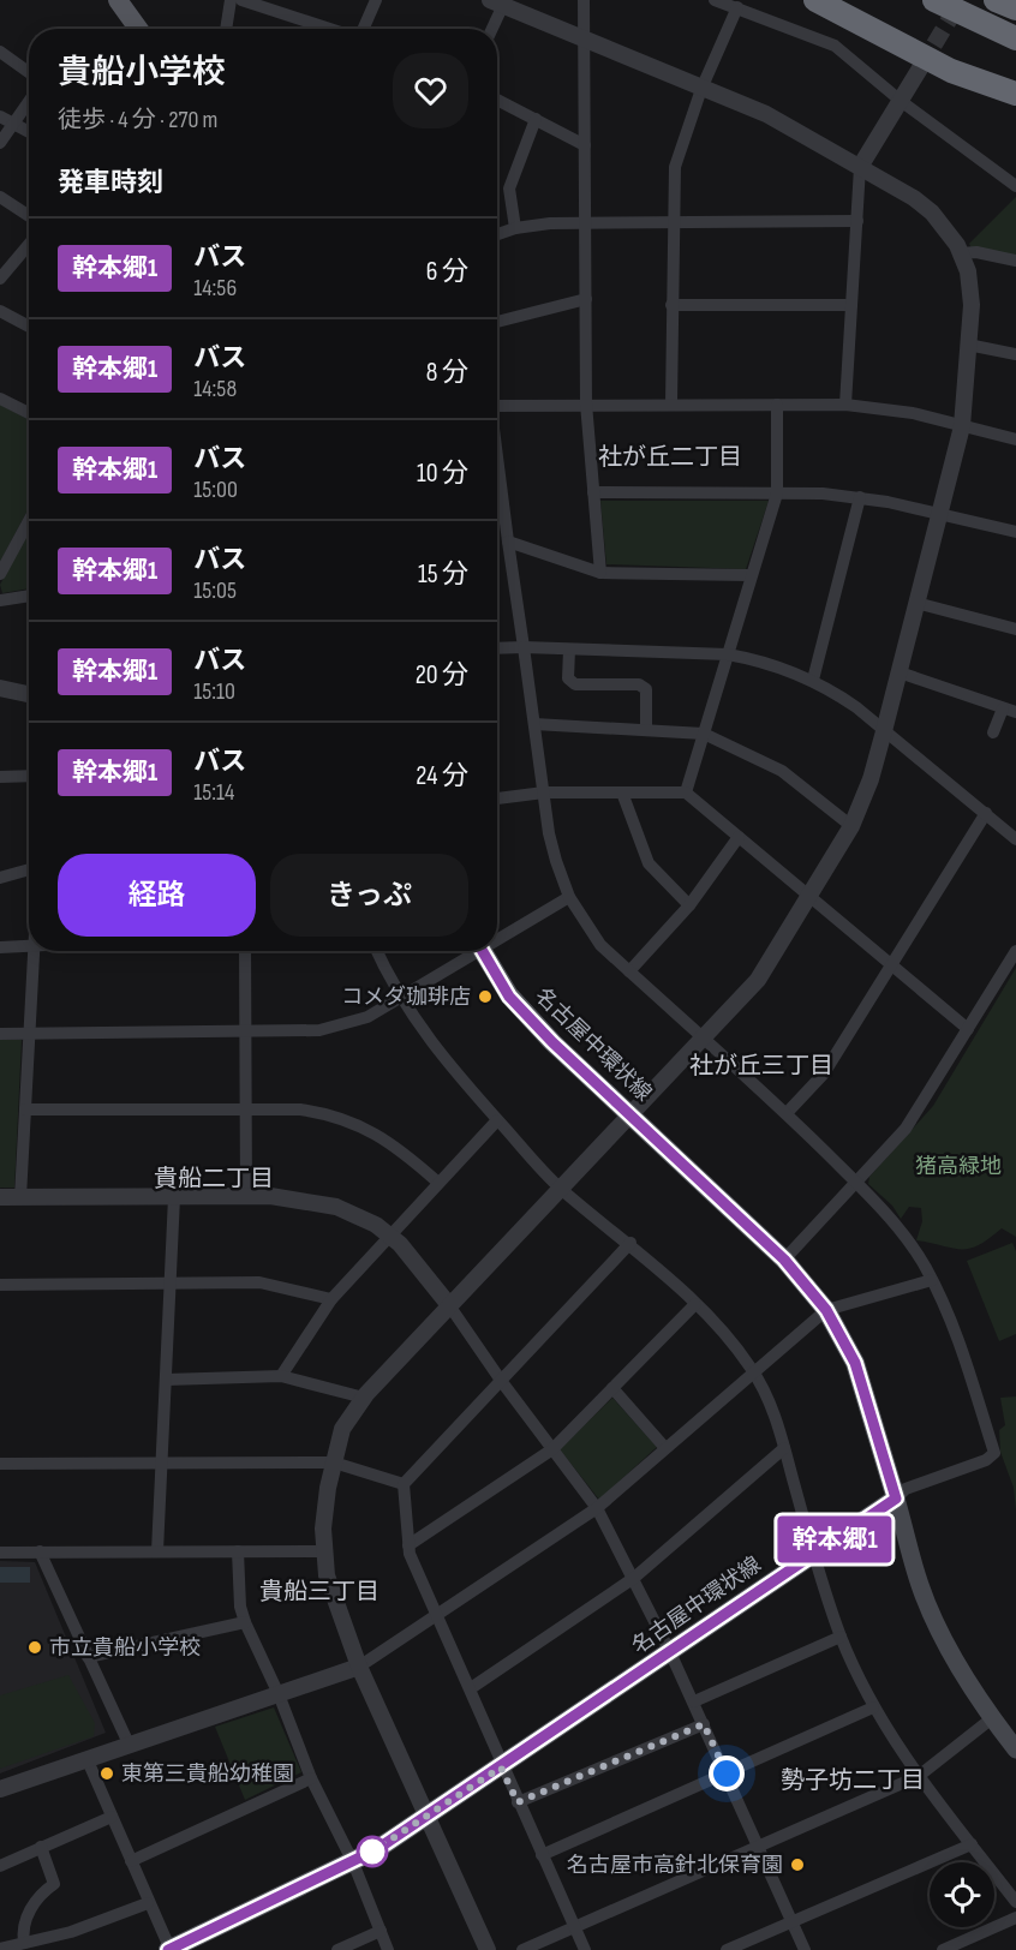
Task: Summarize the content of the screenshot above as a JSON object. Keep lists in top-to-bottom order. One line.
{"streets":{"main road":["名古屋中環状線"]},"districts":["社が丘二丁目","社が丘三丁目","貴船二丁目","貴船三丁目","勢子坊二丁目"],"parks":["猪高緑地"],"places":["コメダ珈琲店","市立貴船小学校","東第三貴船幼稚園","名古屋市高針北保育園"],"lines":["bus line 幹本郷1"],"page":{"on_map":"幹本郷1","heading":[["貴船小学校","徒歩 · 4 分 · 270 m"],"発車時刻"],"list":[{"mark":"幹本郷1","name":"バス","note":"14:56","value":"6 分"},{"mark":"幹本郷1","name":"バス","note":"14:58","value":"8 分"},{"mark":"幹本郷1","name":"バス","note":"15:00","value":"10 分"},{"mark":"幹本郷1","name":"バス","note":"15:05","value":"15 分"},{"mark":"幹本郷1","name":"バス","note":"15:10","value":"20 分"},{"mark":"幹本郷1","name":"バス","note":"15:14","value":"24 分"}],"buttons":["経路","きっぷ"]}}
